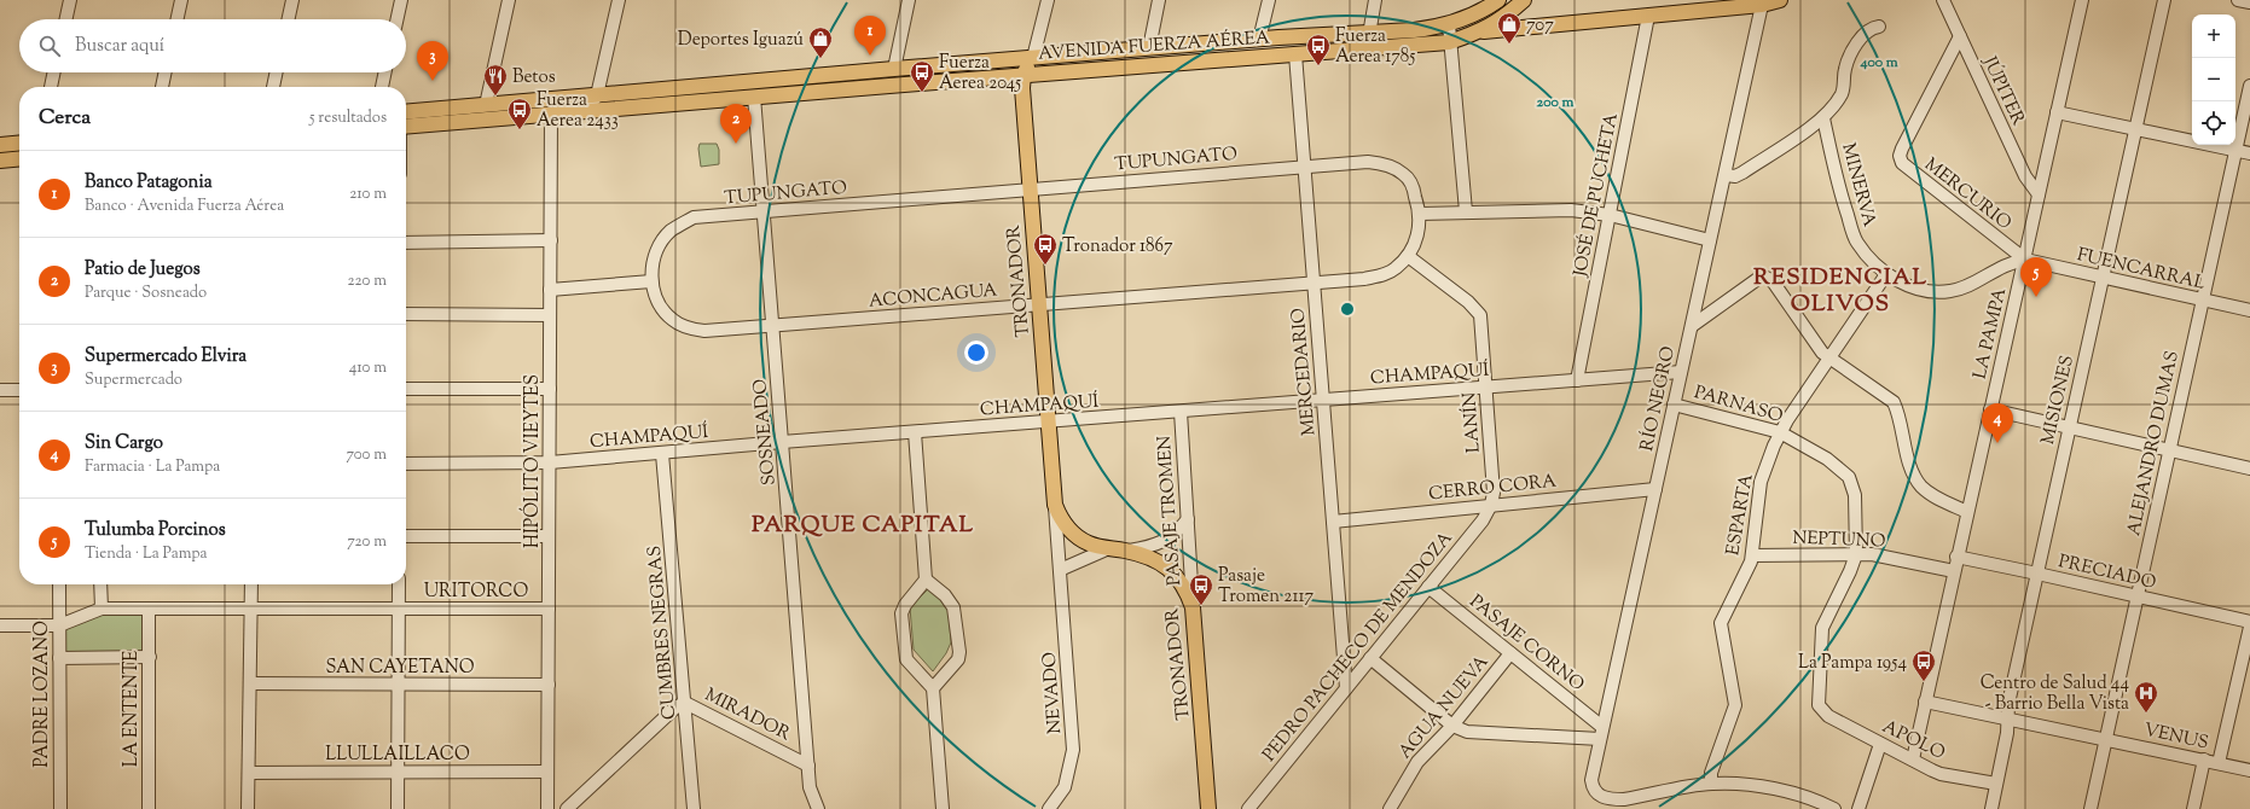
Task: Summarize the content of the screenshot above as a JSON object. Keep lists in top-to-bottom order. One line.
{"streets":{"main road":["AVENIDA FUERZA AÉREA","TRONADOR"],"street":["JÚPITER","TUPUNGATO","MINERVA","MERCURIO","JOSÉ DE PUCHETA","FUENCARRAL","ACONCAGUA","LA PAMPA","MERCEDARIO","CHAMPAQUÍ","RÍO NEGRO","MISIONES","PARNASO","LANÍN","SOSNEADO","ALEJANDRO DUMAS","HIPÓLITO VIEYTES","CERRO CORA","PASAJE TROMEN","ESPARTA","NEPTUNO","PRECIADO","URITORCO","CUMBRES NEGRAS","PASAJE CORNO","PEDRO PACHECO DE MENDOZA","SAN CAYETANO","NEVADO","PADRE LOZANO","AGUA NUEVA","LA ENTENTE","MIRADOR","VENUS","APOLO","LLULLAILLACO"]},"crossings":[["AVENIDA FUERZA AÉREA","TRONADOR"],["AVENIDA FUERZA AÉREA","MERCEDARIO"],["AVENIDA FUERZA AÉREA","SOSNEADO"],["AVENIDA FUERZA AÉREA","HIPÓLITO VIEYTES"],["JÚPITER","MERCURIO"],["JÚPITER","LA PAMPA"],["TUPUNGATO","TRONADOR"],["TUPUNGATO","ACONCAGUA"],["TUPUNGATO","MERCEDARIO"],["TUPUNGATO","LANÍN"],["TUPUNGATO","SOSNEADO"],["MINERVA","MERCURIO"],["MINERVA","FUENCARRAL"],["MINERVA","LA PAMPA"],["MINERVA","ESPARTA"],["MERCURIO","FUENCARRAL"],["MERCURIO","LA PAMPA"],["JOSÉ DE PUCHETA","CHAMPAQUÍ"],["FUENCARRAL","LA PAMPA"],["FUENCARRAL","MISIONES"],["FUENCARRAL","ALEJANDRO DUMAS"],["TRONADOR","ACONCAGUA"],["TRONADOR","CHAMPAQUÍ"],["TRONADOR","PASAJE TROMEN"],["TRONADOR","NEVADO"],["ACONCAGUA","MERCEDARIO"],["ACONCAGUA","LANÍN"],["ACONCAGUA","SOSNEADO"],["LA PAMPA","NEPTUNO"],["LA PAMPA","PRECIADO"],["LA PAMPA","VENUS"],["LA PAMPA","APOLO"],["MERCEDARIO","CHAMPAQUÍ"],["MERCEDARIO","LANÍN"],["MERCEDARIO","CERRO CORA"],["MERCEDARIO","PEDRO PACHECO DE MENDOZA"],["CHAMPAQUÍ","RÍO NEGRO"],["CHAMPAQUÍ","LANÍN"],["CHAMPAQUÍ","SOSNEADO"],["CHAMPAQUÍ","HIPÓLITO VIEYTES"],["CHAMPAQUÍ","PASAJE TROMEN"],["CHAMPAQUÍ","CUMBRES NEGRAS"],["RÍO NEGRO","PARNASO"],["RÍO NEGRO","CERRO CORA"],["RÍO NEGRO","ESPARTA"],["RÍO NEGRO","PASAJE CORNO"],["MISIONES","PRECIADO"],["MISIONES","VENUS"],["MISIONES","APOLO"],["PARNASO","ESPARTA"],["PARNASO","NEPTUNO"],["PARNASO","APOLO"],["LANÍN","CERRO CORA"],["LANÍN","PEDRO PACHECO DE MENDOZA"],["SOSNEADO","MIRADOR"],["ALEJANDRO DUMAS","PRECIADO"],["ALEJANDRO DUMAS","VENUS"],["HIPÓLITO VIEYTES","URITORCO"],["HIPÓLITO VIEYTES","SAN CAYETANO"],["HIPÓLITO VIEYTES","LLULLAILLACO"],["CERRO CORA","PEDRO PACHECO DE MENDOZA"],["ESPARTA","NEPTUNO"],["NEPTUNO","APOLO"],["URITORCO","PADRE LOZANO"],["URITORCO","LA ENTENTE"],["CUMBRES NEGRAS","MIRADOR"],["PASAJE CORNO","PEDRO PACHECO DE MENDOZA"],["PASAJE CORNO","AGUA NUEVA"]],"districts":["RESIDENCIAL OLIVOS","PARQUE CAPITAL"],"places":{"shop":["707","Deportes Iguazú"],"bus stop":["Fuerza Aerea 1785","Fuerza Aerea 2045","Fuerza Aerea 2433","Tronador 1867","Pasaje Tromen 2117","La Pampa 1954"],"restaurant":["Betos"],"hospital":["Centro de Salud 44 - Barrio Bella Vista"]},"page":{"map_buttons":["+","−"],"pins":["1","3","2","5","4"],"search":"Buscar aquí","heading":["Cerca","5 resultados"],"list":[{"mark":"1","name":"Banco Patagonia","note":"Banco · Avenida Fuerza Aérea","value":"210 m"},{"mark":"2","name":"Patio de Juegos","note":"Parque · Sosneado","value":"220 m"},{"mark":"3","name":"Supermercado Elvira","note":"Supermercado","value":"410 m"},{"mark":"4","name":"Sin Cargo","note":"Farmacia · La Pampa","value":"700 m"},{"mark":"5","name":"Tulumba Porcinos","note":"Tienda · La Pampa","value":"720 m"}]},"rings":["400 m","200 m"]}
